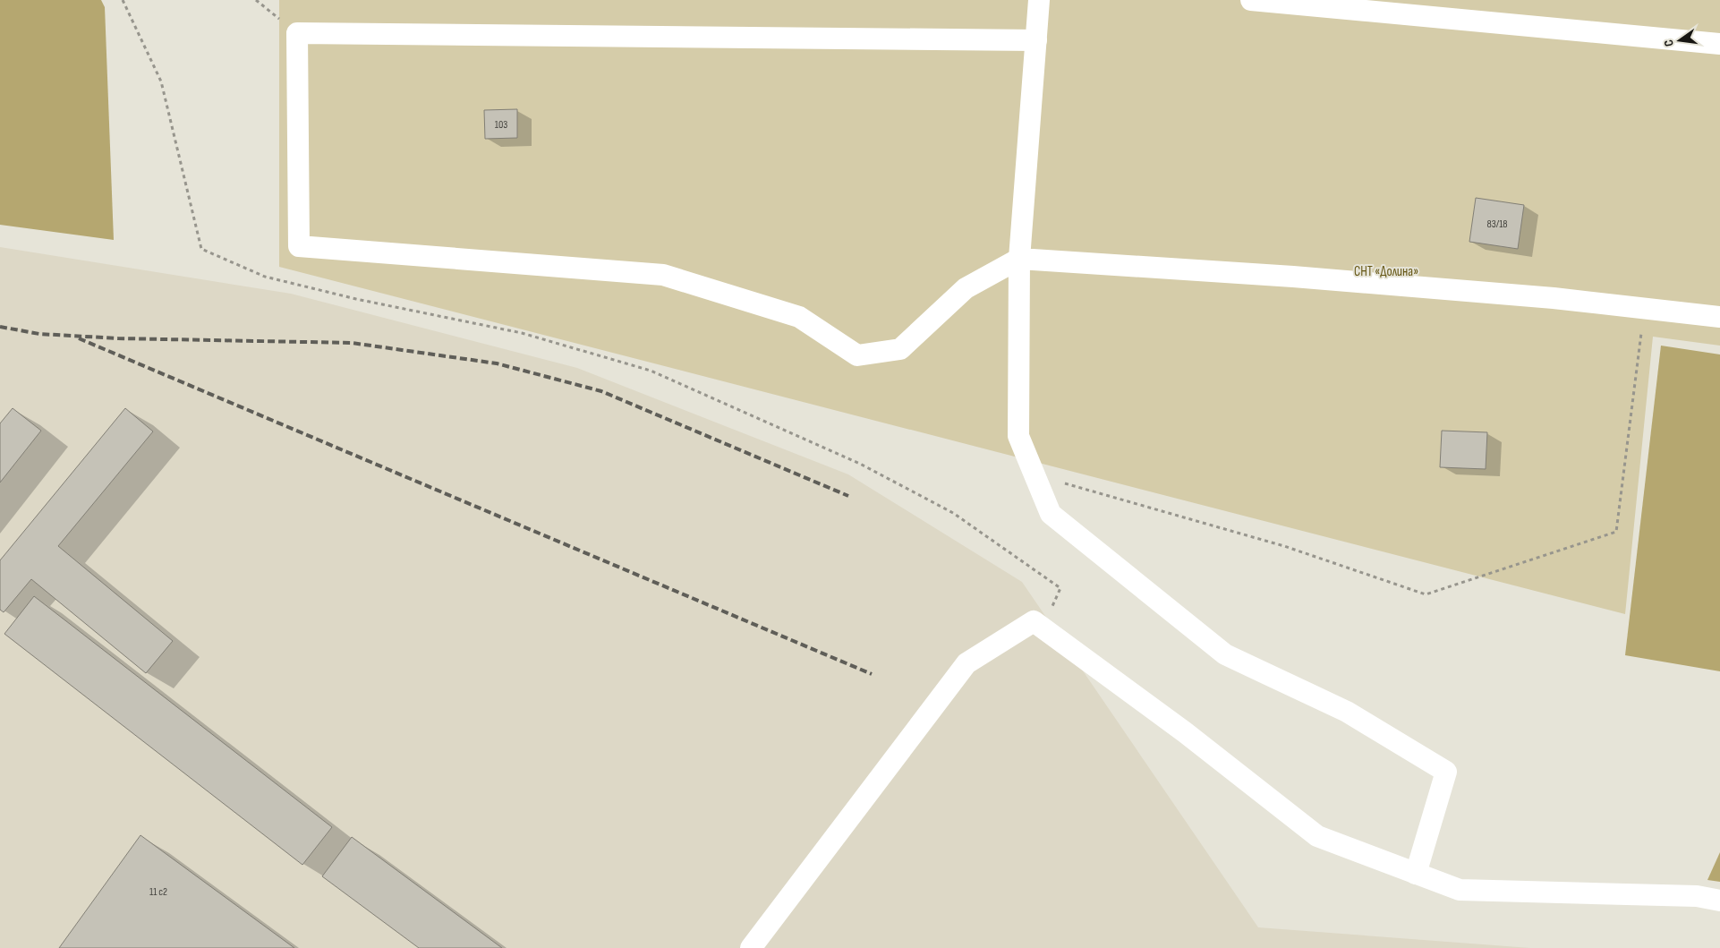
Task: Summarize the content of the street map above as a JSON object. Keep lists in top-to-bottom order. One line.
{"parks":["СНТ «Долина»"],"house_numbers":["103","83/18","11 с2"],"north":"left"}
